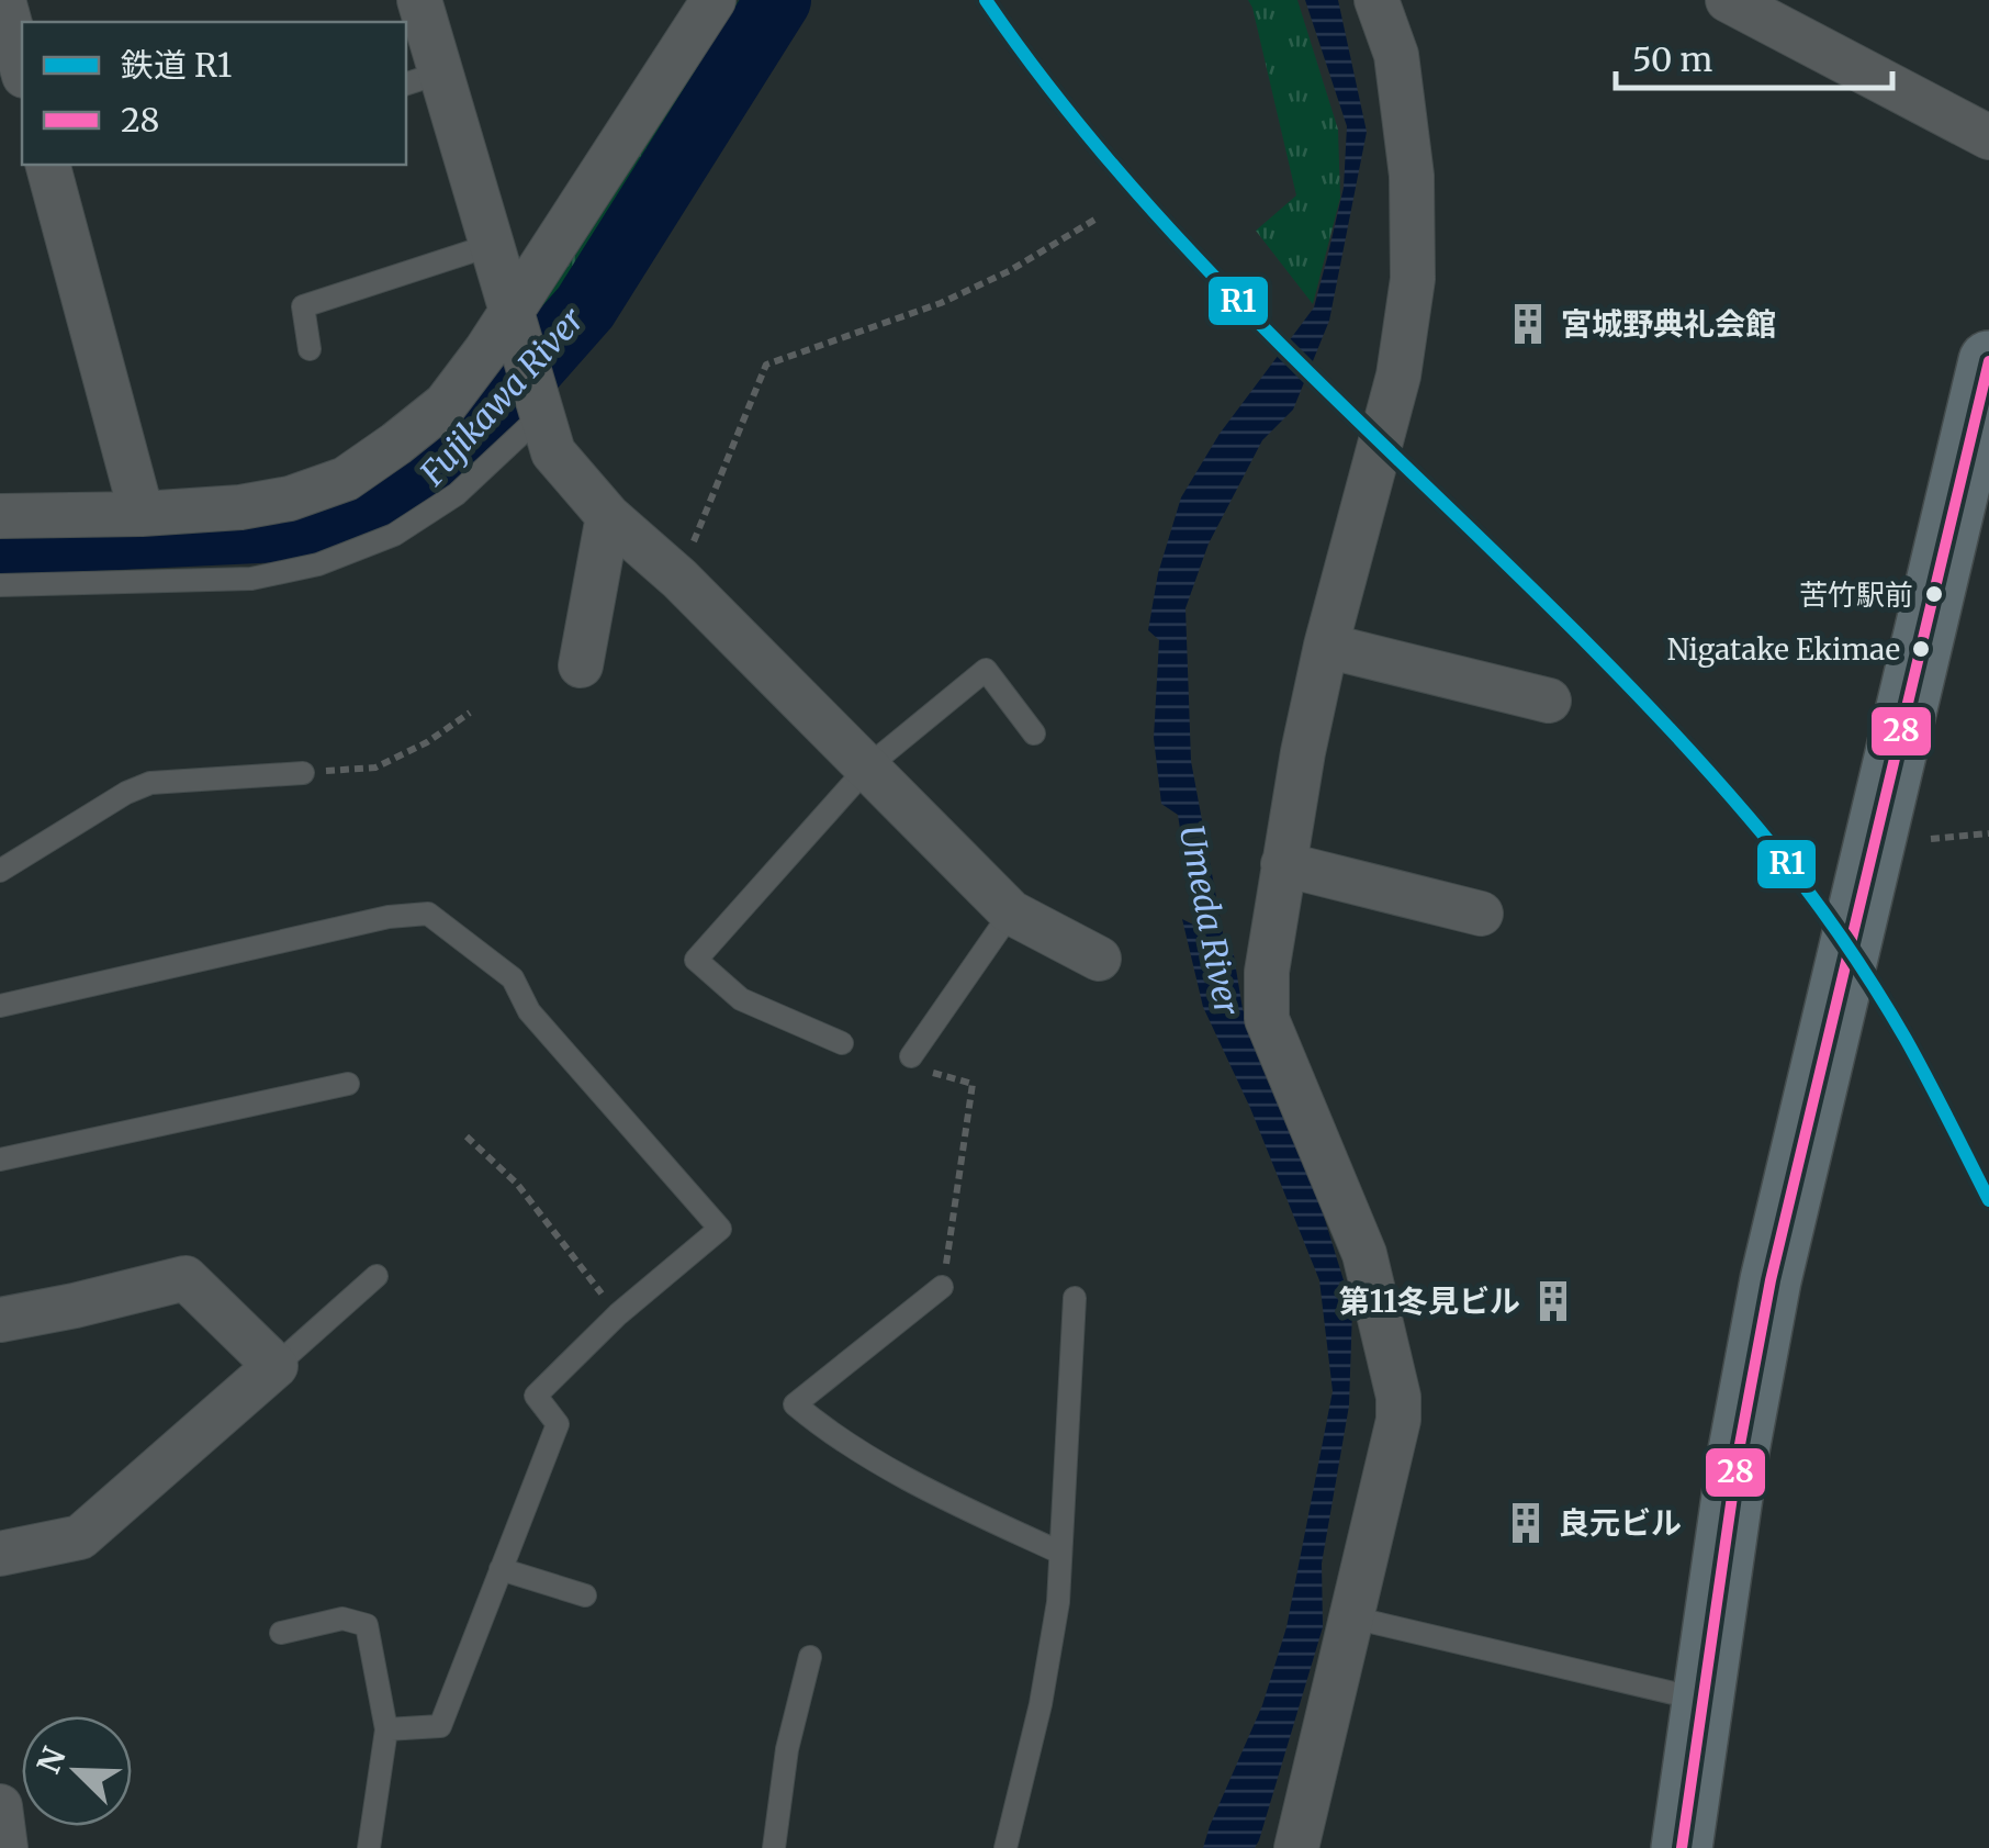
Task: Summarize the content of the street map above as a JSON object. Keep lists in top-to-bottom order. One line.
{"water":["Fujikawa River","Umeda River"],"places":{"building":["宮城野典礼会館","第11冬見ビル","良元ビル"],"other":["苦竹駅前","Nigatake Ekimae"]},"lines":["rail line R1","transit line 28"],"legend":["鉄道 R1","28"],"scale_bar":"50 m","north":"top left"}
